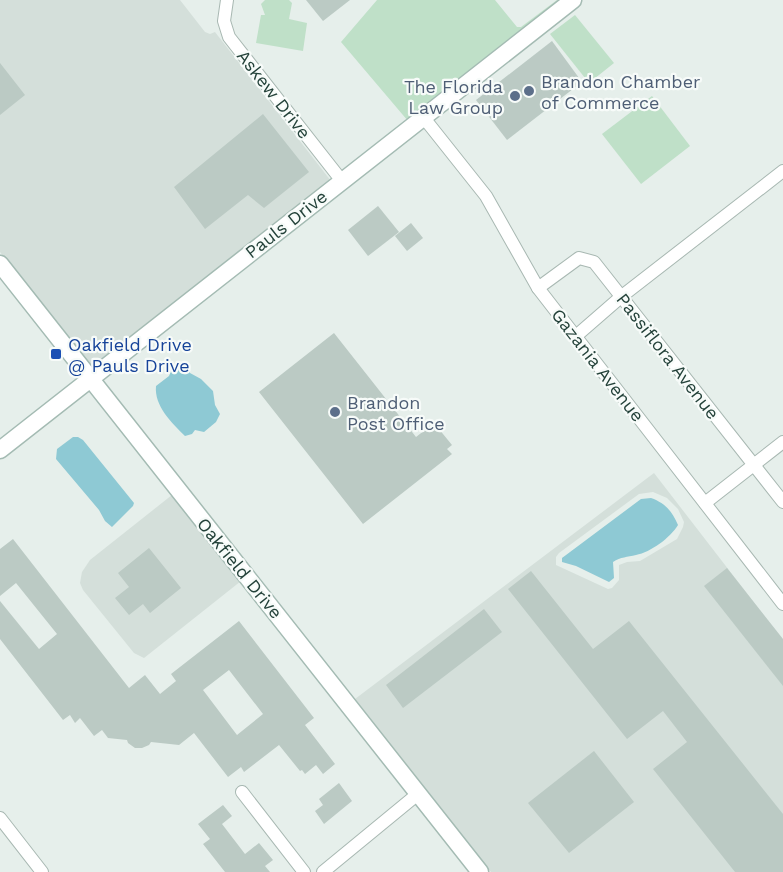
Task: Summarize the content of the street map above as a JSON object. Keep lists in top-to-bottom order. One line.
{"streets":{"street":["Askew Drive","Pauls Drive","Passiflora Avenue","Gazania Avenue","Oakfield Drive"]},"crossings":[["Askew Drive","Pauls Drive"],["Pauls Drive","Gazania Avenue"],["Pauls Drive","Oakfield Drive"],["Passiflora Avenue","Gazania Avenue"]],"places":{"other":["Brandon Chamber of Commerce","The Florida Law Group","Brandon Post Office"],"transit":["Oakfield Drive @ Pauls Drive"]}}
